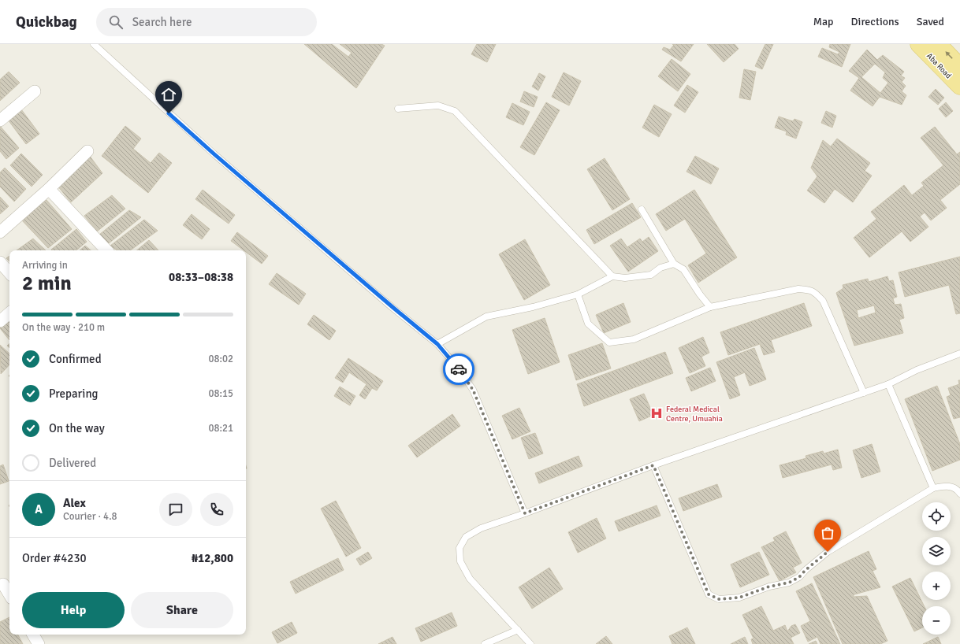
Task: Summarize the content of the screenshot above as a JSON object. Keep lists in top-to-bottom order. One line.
{"streets":{"main road":["Aba Road"]},"places":{"hospital":["Federal Medical Centre, Umuahia"]},"page":{"header":"Quickbag","search":"Search here","nav":["Map","Directions","Saved"],"heading":["2 min","Arriving in","08:33–08:38"],"panel":["Alex","Courier · 4.8","Order #4230","₦12,800"],"bar":"On the way · 210 m","list":[["Confirmed","08:02"],["Preparing","08:15"],["On the way","08:21"],"Delivered"],"round":"A","map_buttons":["+","−"],"buttons":["Help","Share"]}}
